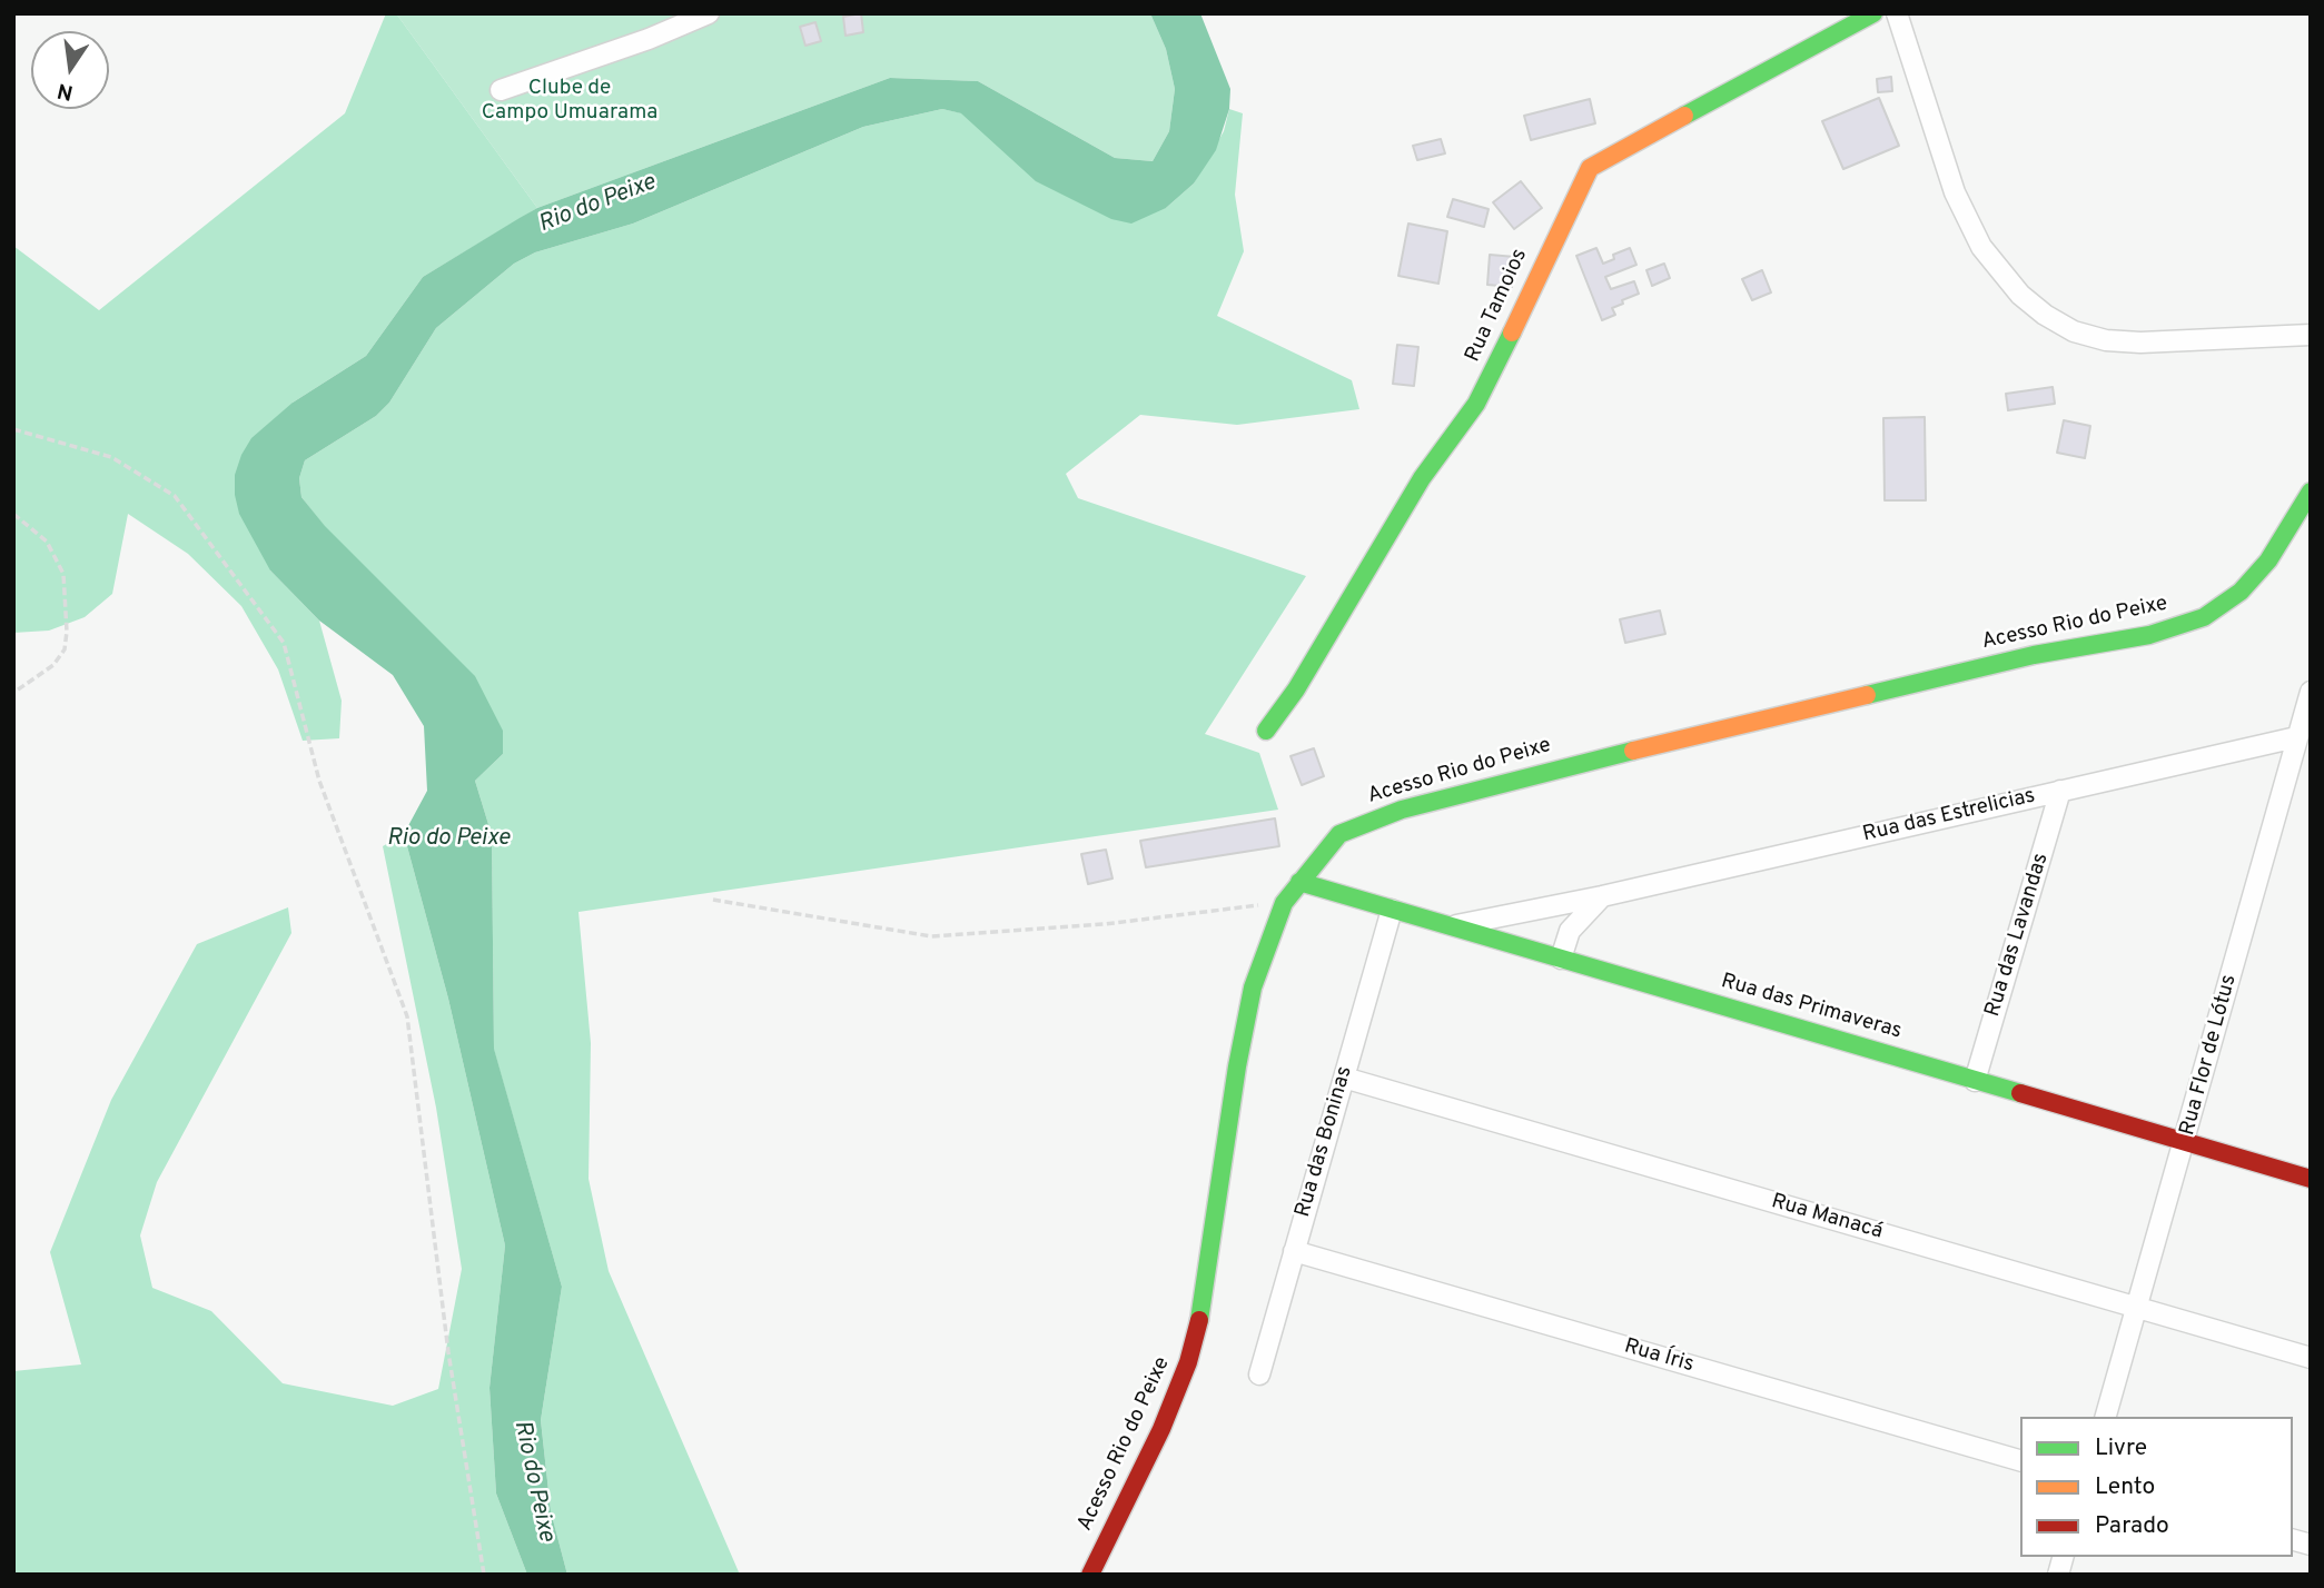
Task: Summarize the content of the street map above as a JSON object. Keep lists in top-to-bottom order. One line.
{"streets":{"street":["Rua Tamoios","Acesso Rio do Peixe","Rua das Estrelicias","Rua das Lavandas","Rua das Primaveras","Rua Flor de Lótus","Rua das Boninas","Rua Manacá","Rua Íris"]},"crossings":[["Acesso Rio do Peixe","Rua das Primaveras"],["Rua das Estrelicias","Rua das Lavandas"],["Rua das Estrelicias","Rua das Primaveras"],["Rua das Estrelicias","Rua Flor de Lótus"],["Rua das Lavandas","Rua das Primaveras"],["Rua das Primaveras","Rua Flor de Lótus"],["Rua das Primaveras","Rua das Boninas"],["Rua Flor de Lótus","Rua Manacá"],["Rua das Boninas","Rua Manacá"],["Rua das Boninas","Rua Íris"]],"water":["Rio do Peixe"],"parks":["Clube de Campo Umuarama"],"legend":["Livre","Lento","Parado"],"north":"bottom"}
